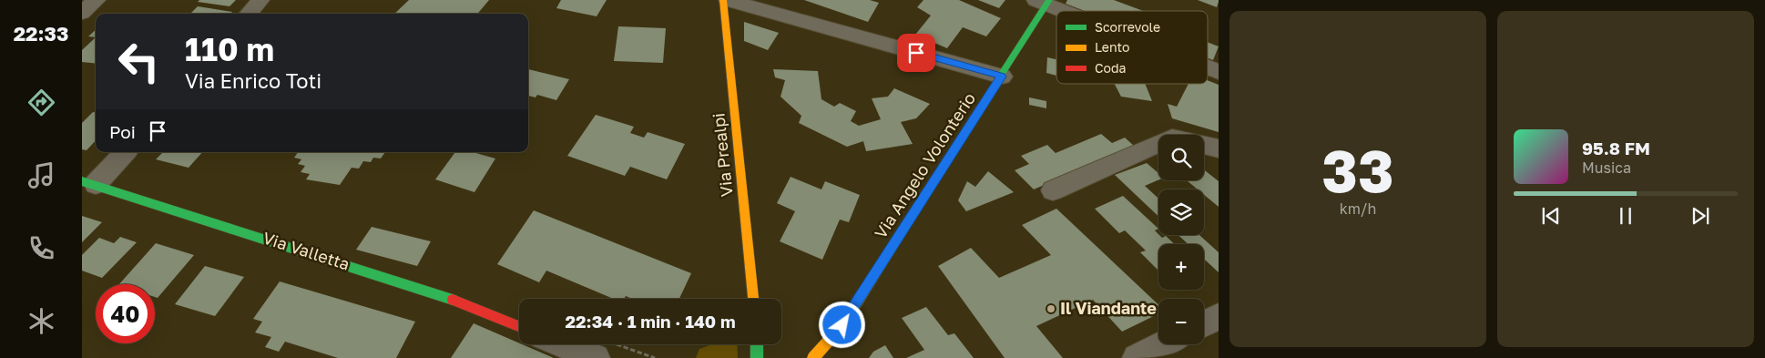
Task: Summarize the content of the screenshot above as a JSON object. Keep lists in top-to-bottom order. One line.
{"streets":{"street":["Via Prealpi","Via Angelo Volonterio","Via Valletta"]},"places":["Il Viandante"],"legend":["Scorrevole","Lento","Coda"],"page":{"tabs":"22:33","tile":["33","km/h"],"turn":["110 m","Via Enrico Toti"],"then":"Poi","song":["95.8 FM","Musica"],"map_buttons":["+","−"],"limit":"40","trip":"22:34 · 1 min · 140 m"}}
